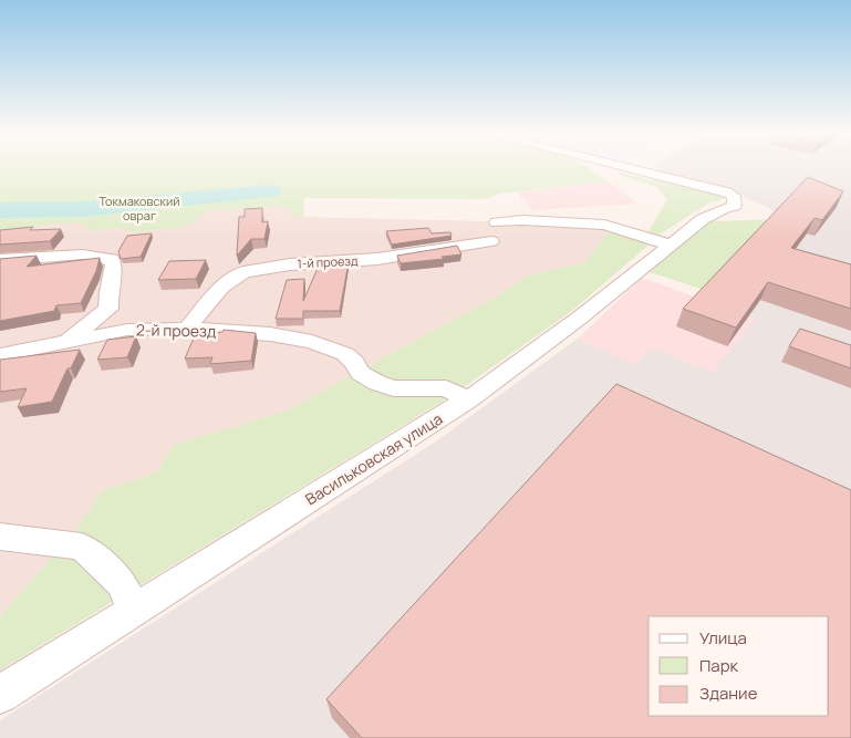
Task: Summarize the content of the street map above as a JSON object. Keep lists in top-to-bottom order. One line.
{"streets":{"street":["1-й проезд","2-й проезд","Васильковская улица"]},"crossings":[["1-й проезд","2-й проезд"],["2-й проезд","Васильковская улица"]],"parks":["Токмаковский овраг"],"legend":["Улица","Парк","Здание"]}
